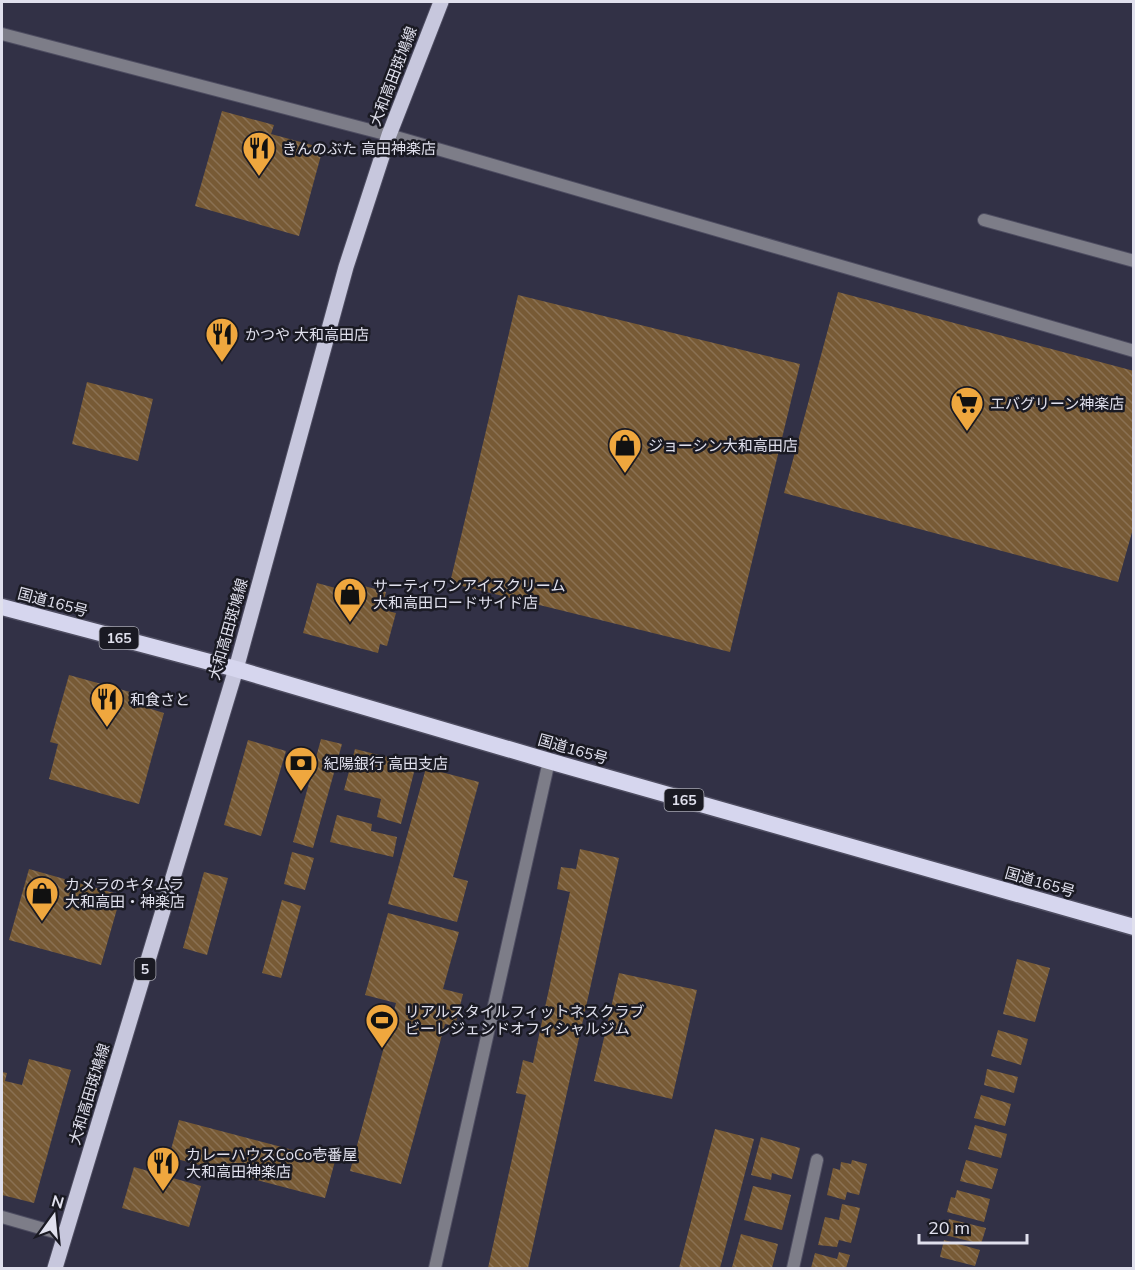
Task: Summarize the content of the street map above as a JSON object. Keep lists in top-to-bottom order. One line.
{"streets":{"highway":["国道165号","165"],"main road":["大和高田斑鳩線","5"]},"crossings":[["大和高田斑鳩線","国道165号"]],"places":{"restaurant":["きんのぶた 高田神楽店","かつや 大和高田店","和食さと","カレーハウスCoCo壱番屋 大和高田神楽店"],"supermarket":["エバグリーン神楽店"],"shop":["ジョーシン大和高田店","サーティワンアイスクリーム 大和高田ロードサイド店","カメラのキタムラ 大和高田・神楽店"],"bank":["紀陽銀行 高田支店"],"sports":["リアルスタイルフィットネスクラブ ビーレジェンドオフィシャルジム"]},"scale_bar":"20 m","north":"top"}
